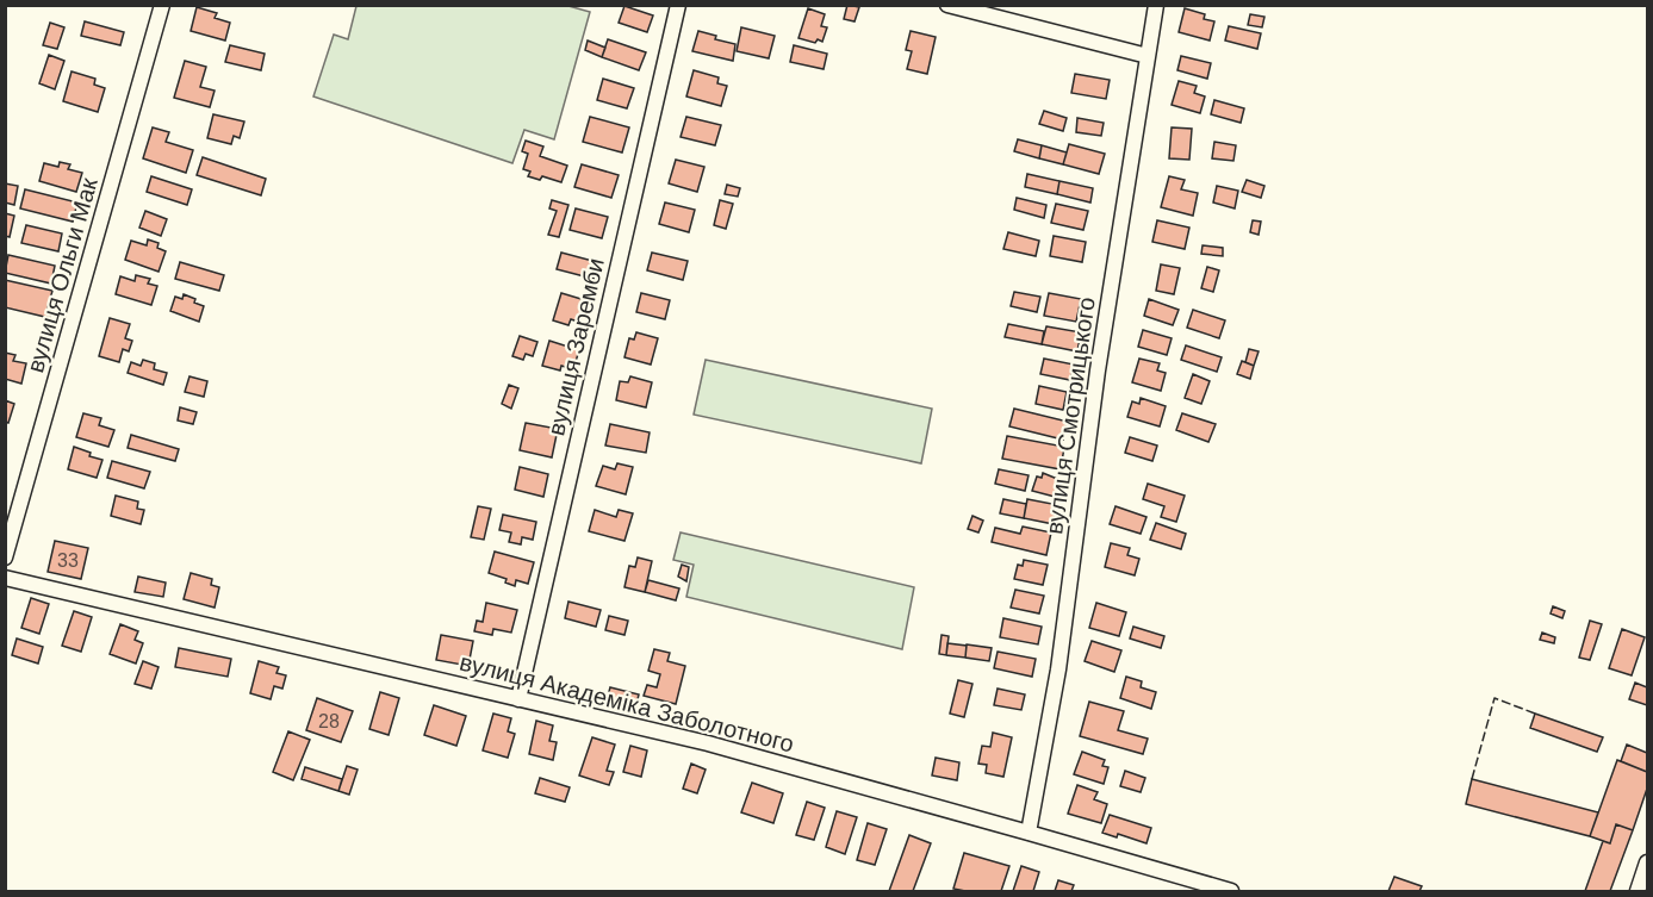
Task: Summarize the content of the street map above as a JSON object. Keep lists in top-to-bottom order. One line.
{"streets":{"street":["вулиця Ольги Мак","вулиця Заремби","вулиця Смотрицького","вулиця Академіка Заболотного"]},"crossings":[["вулиця Заремби","вулиця Академіка Заболотного"],["вулиця Смотрицького","вулиця Академіка Заболотного"]],"house_numbers":["33","28"]}
